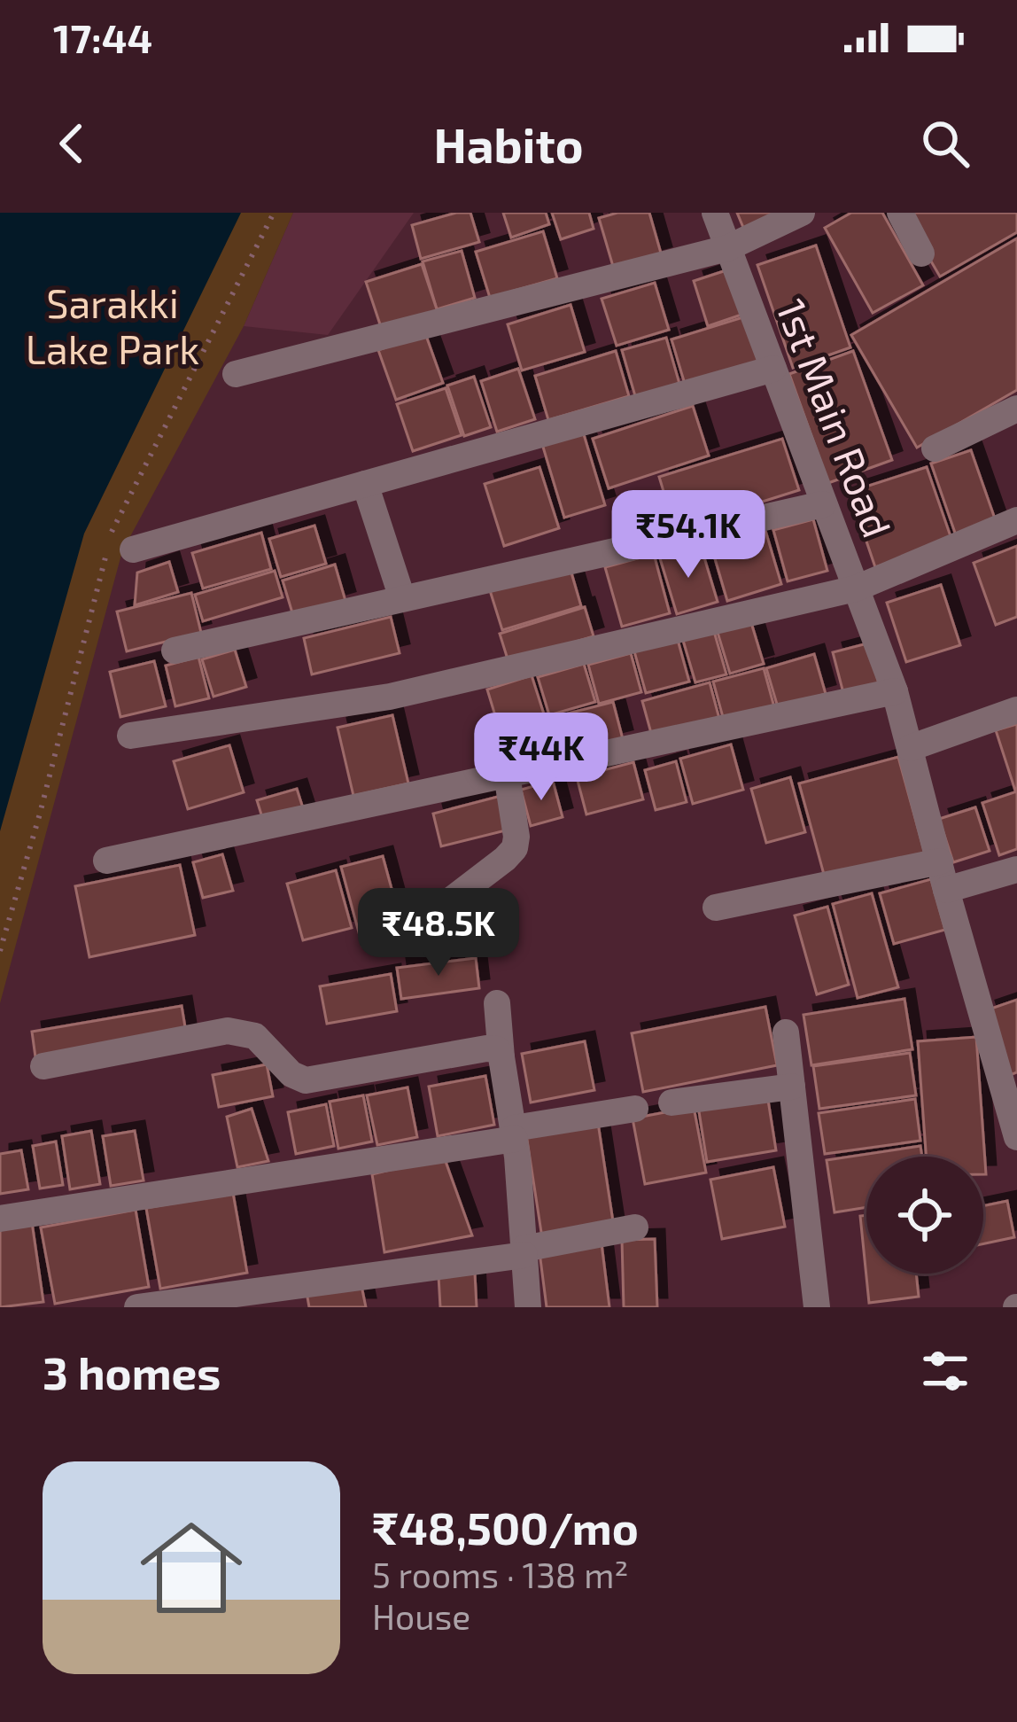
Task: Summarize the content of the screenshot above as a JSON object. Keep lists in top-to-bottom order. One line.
{"streets":{"street":["1st Main Road"]},"parks":["Sarakki Lake Park"],"page":{"status":"17:44","header":"Habito","price":["₹54.1K","₹44K","₹48.5K"],"heading":"3 homes","list":[{"name":"₹48,500/mo","note":"5 rooms · 138 m² · House"}]}}
